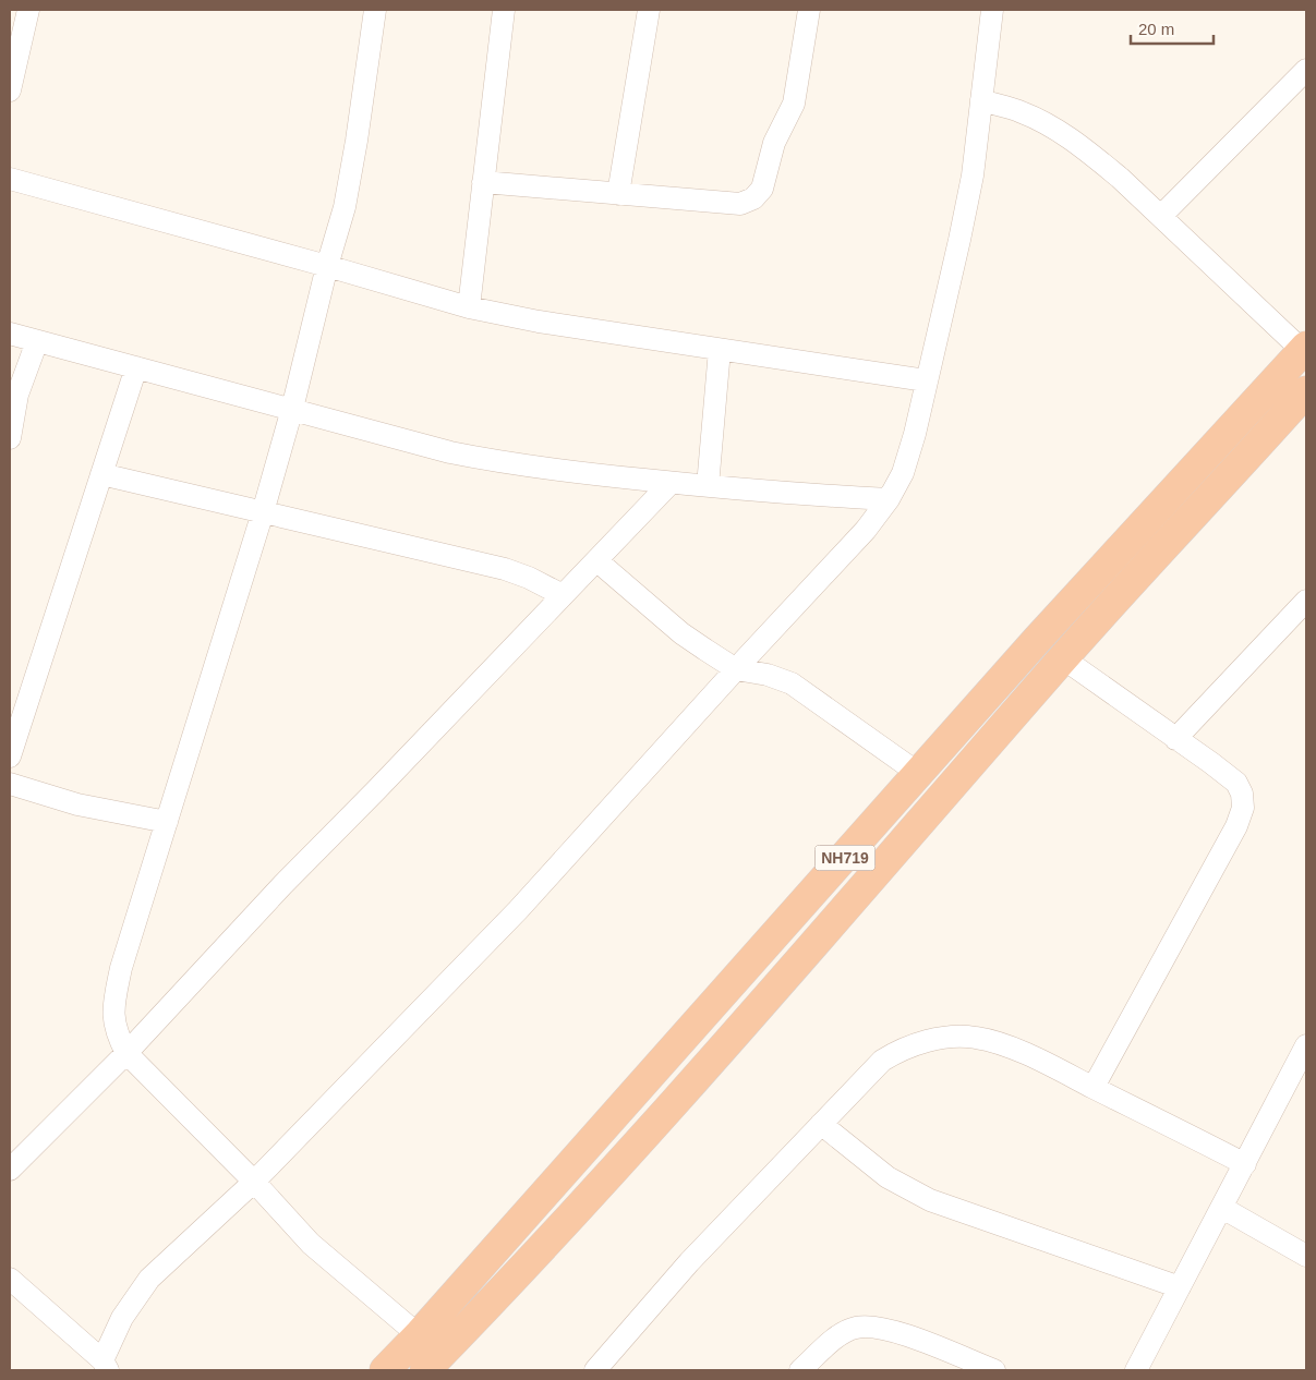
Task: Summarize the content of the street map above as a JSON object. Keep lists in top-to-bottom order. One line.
{"streets":{"highway":["NH719"]},"scale_bar":"20 m"}
